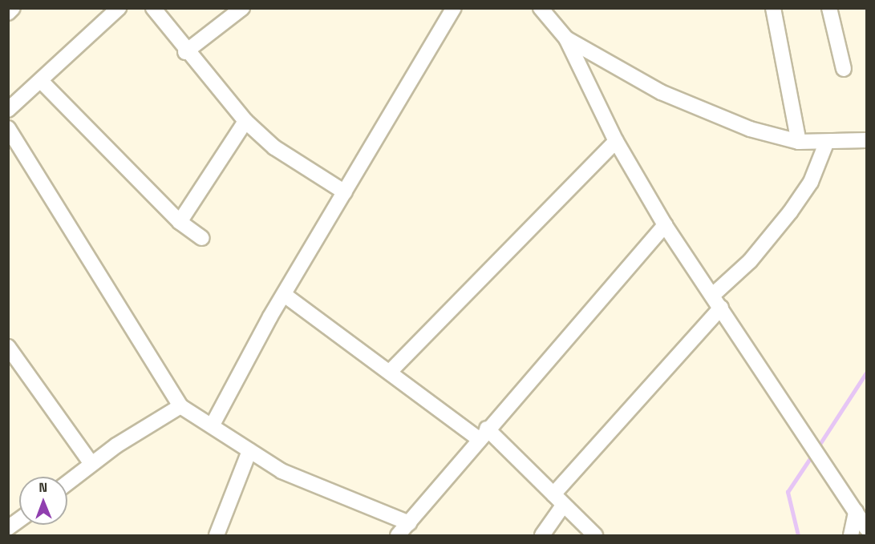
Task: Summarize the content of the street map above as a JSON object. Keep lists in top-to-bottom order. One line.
{"north":"top"}
